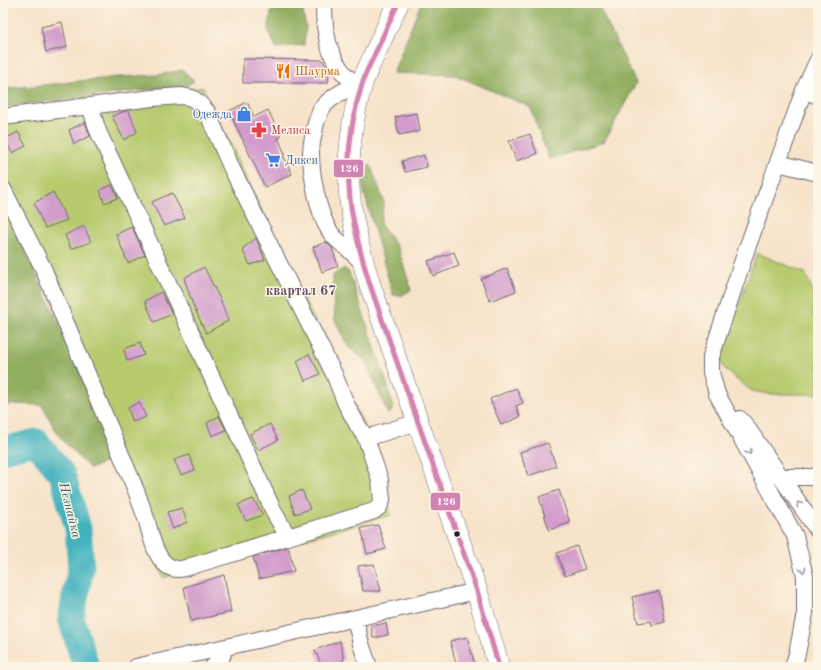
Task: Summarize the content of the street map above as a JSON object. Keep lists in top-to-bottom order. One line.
{"districts":["квартал 67"],"water":["Незнайка"],"places":{"restaurant":["Шаурма"],"shop":["Одежда"],"pharmacy":["Мелиса"],"supermarket":["Дикси"]},"lines":["transit line 126"]}
